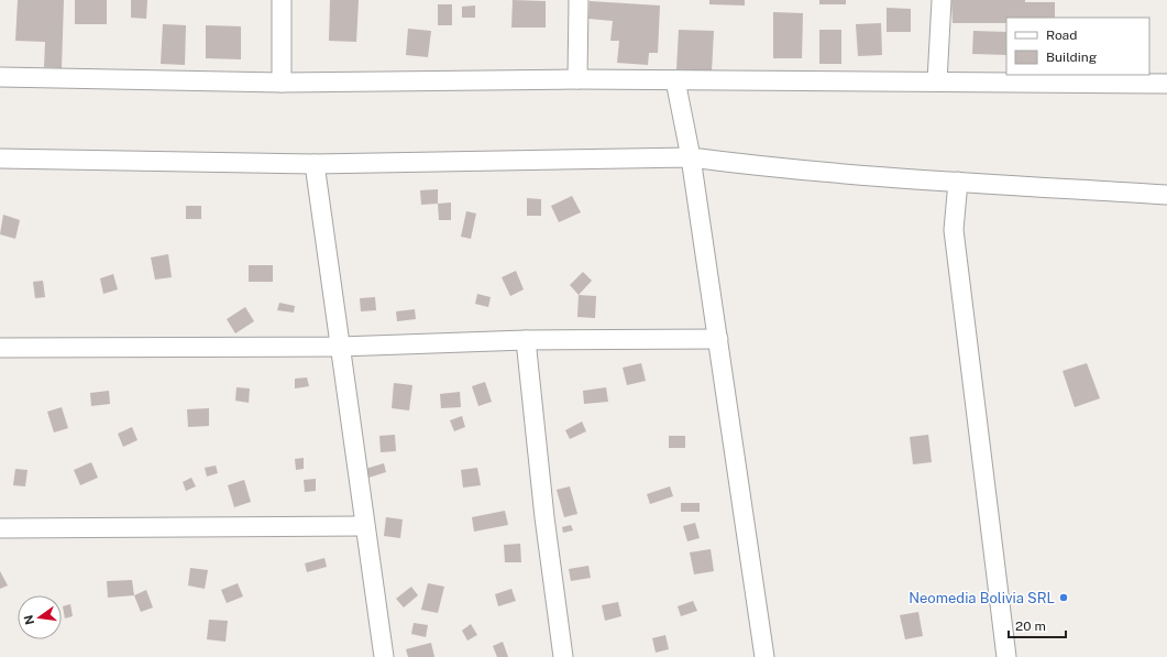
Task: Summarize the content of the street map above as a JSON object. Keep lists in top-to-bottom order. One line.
{"places":["Neomedia Bolivia SRL"],"legend":["Road","Building"],"scale_bar":"20 m","north":"left"}
